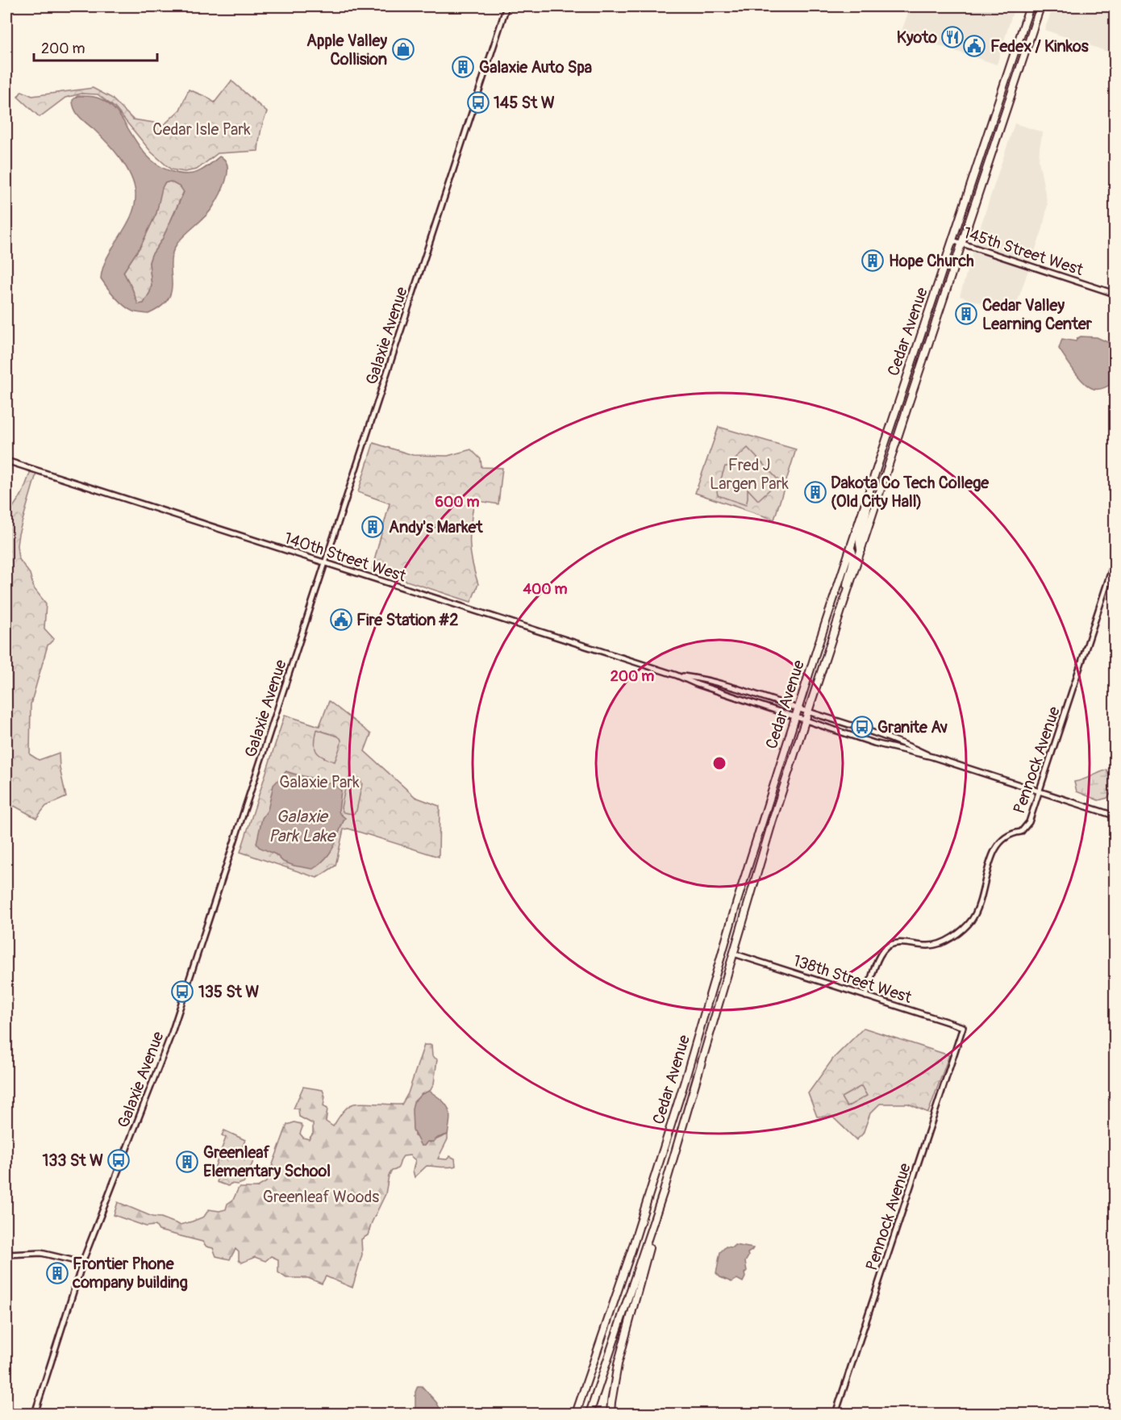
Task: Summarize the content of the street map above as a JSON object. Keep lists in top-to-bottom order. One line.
{"streets":{"highway":["Cedar Avenue"],"street":["145th Street West","Galaxie Avenue","140th Street West","Pennock Avenue","138th Street West"]},"crossings":[["145th Street West","Cedar Avenue"],["Cedar Avenue","140th Street West"],["Cedar Avenue","138th Street West"],["Galaxie Avenue","140th Street West"],["140th Street West","Pennock Avenue"],["Pennock Avenue","138th Street West"]],"water":["Galaxie Park Lake"],"parks":["Cedar Isle Park","Fred J Largen Park","Galaxie Park","Greenleaf Woods"],"places":{"restaurant":["Kyoto"],"public building":["Fedex / Kinkos","Fire Station #2"],"shop":["Apple Valley Collision"],"building":["Galaxie Auto Spa","Hope Church","Cedar Valley Learning Center","Dakota Co Tech College (Old City Hall)","Andy's Market","Greenleaf Elementary School","Frontier Phone company building"],"bus stop":["145 St W","Granite Av","135 St W","133 St W"]},"scale_bar":"200 m","rings":["600 m","400 m","200 m"]}
